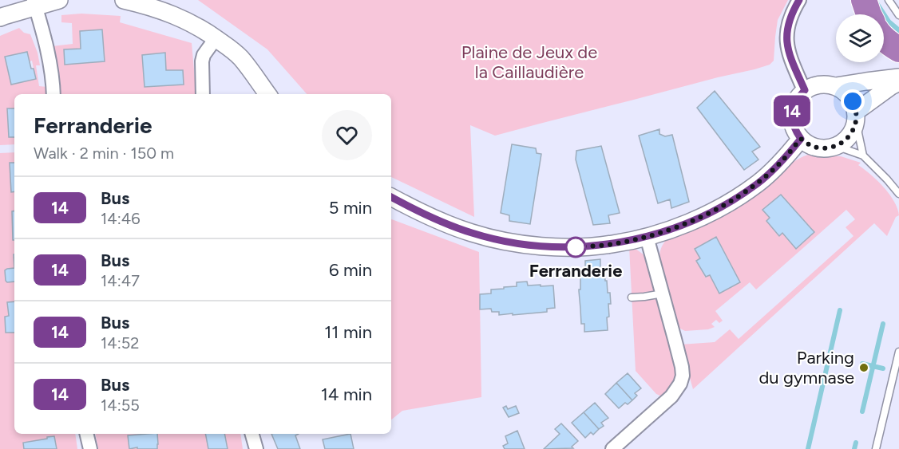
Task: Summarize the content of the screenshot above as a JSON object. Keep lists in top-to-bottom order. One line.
{"parks":["Plaine de Jeux de la Caillaudière"],"places":["Ferranderie","Parking du gymnase"],"lines":["bus line 14"],"page":{"on_map":"14","heading":["Ferranderie","Walk · 2 min · 150 m"],"list":[{"mark":"14","name":"Bus","note":"14:46","value":"5 min"},{"mark":"14","name":"Bus","note":"14:47","value":"6 min"},{"mark":"14","name":"Bus","note":"14:52","value":"11 min"},{"mark":"14","name":"Bus","note":"14:55","value":"14 min"}]}}
